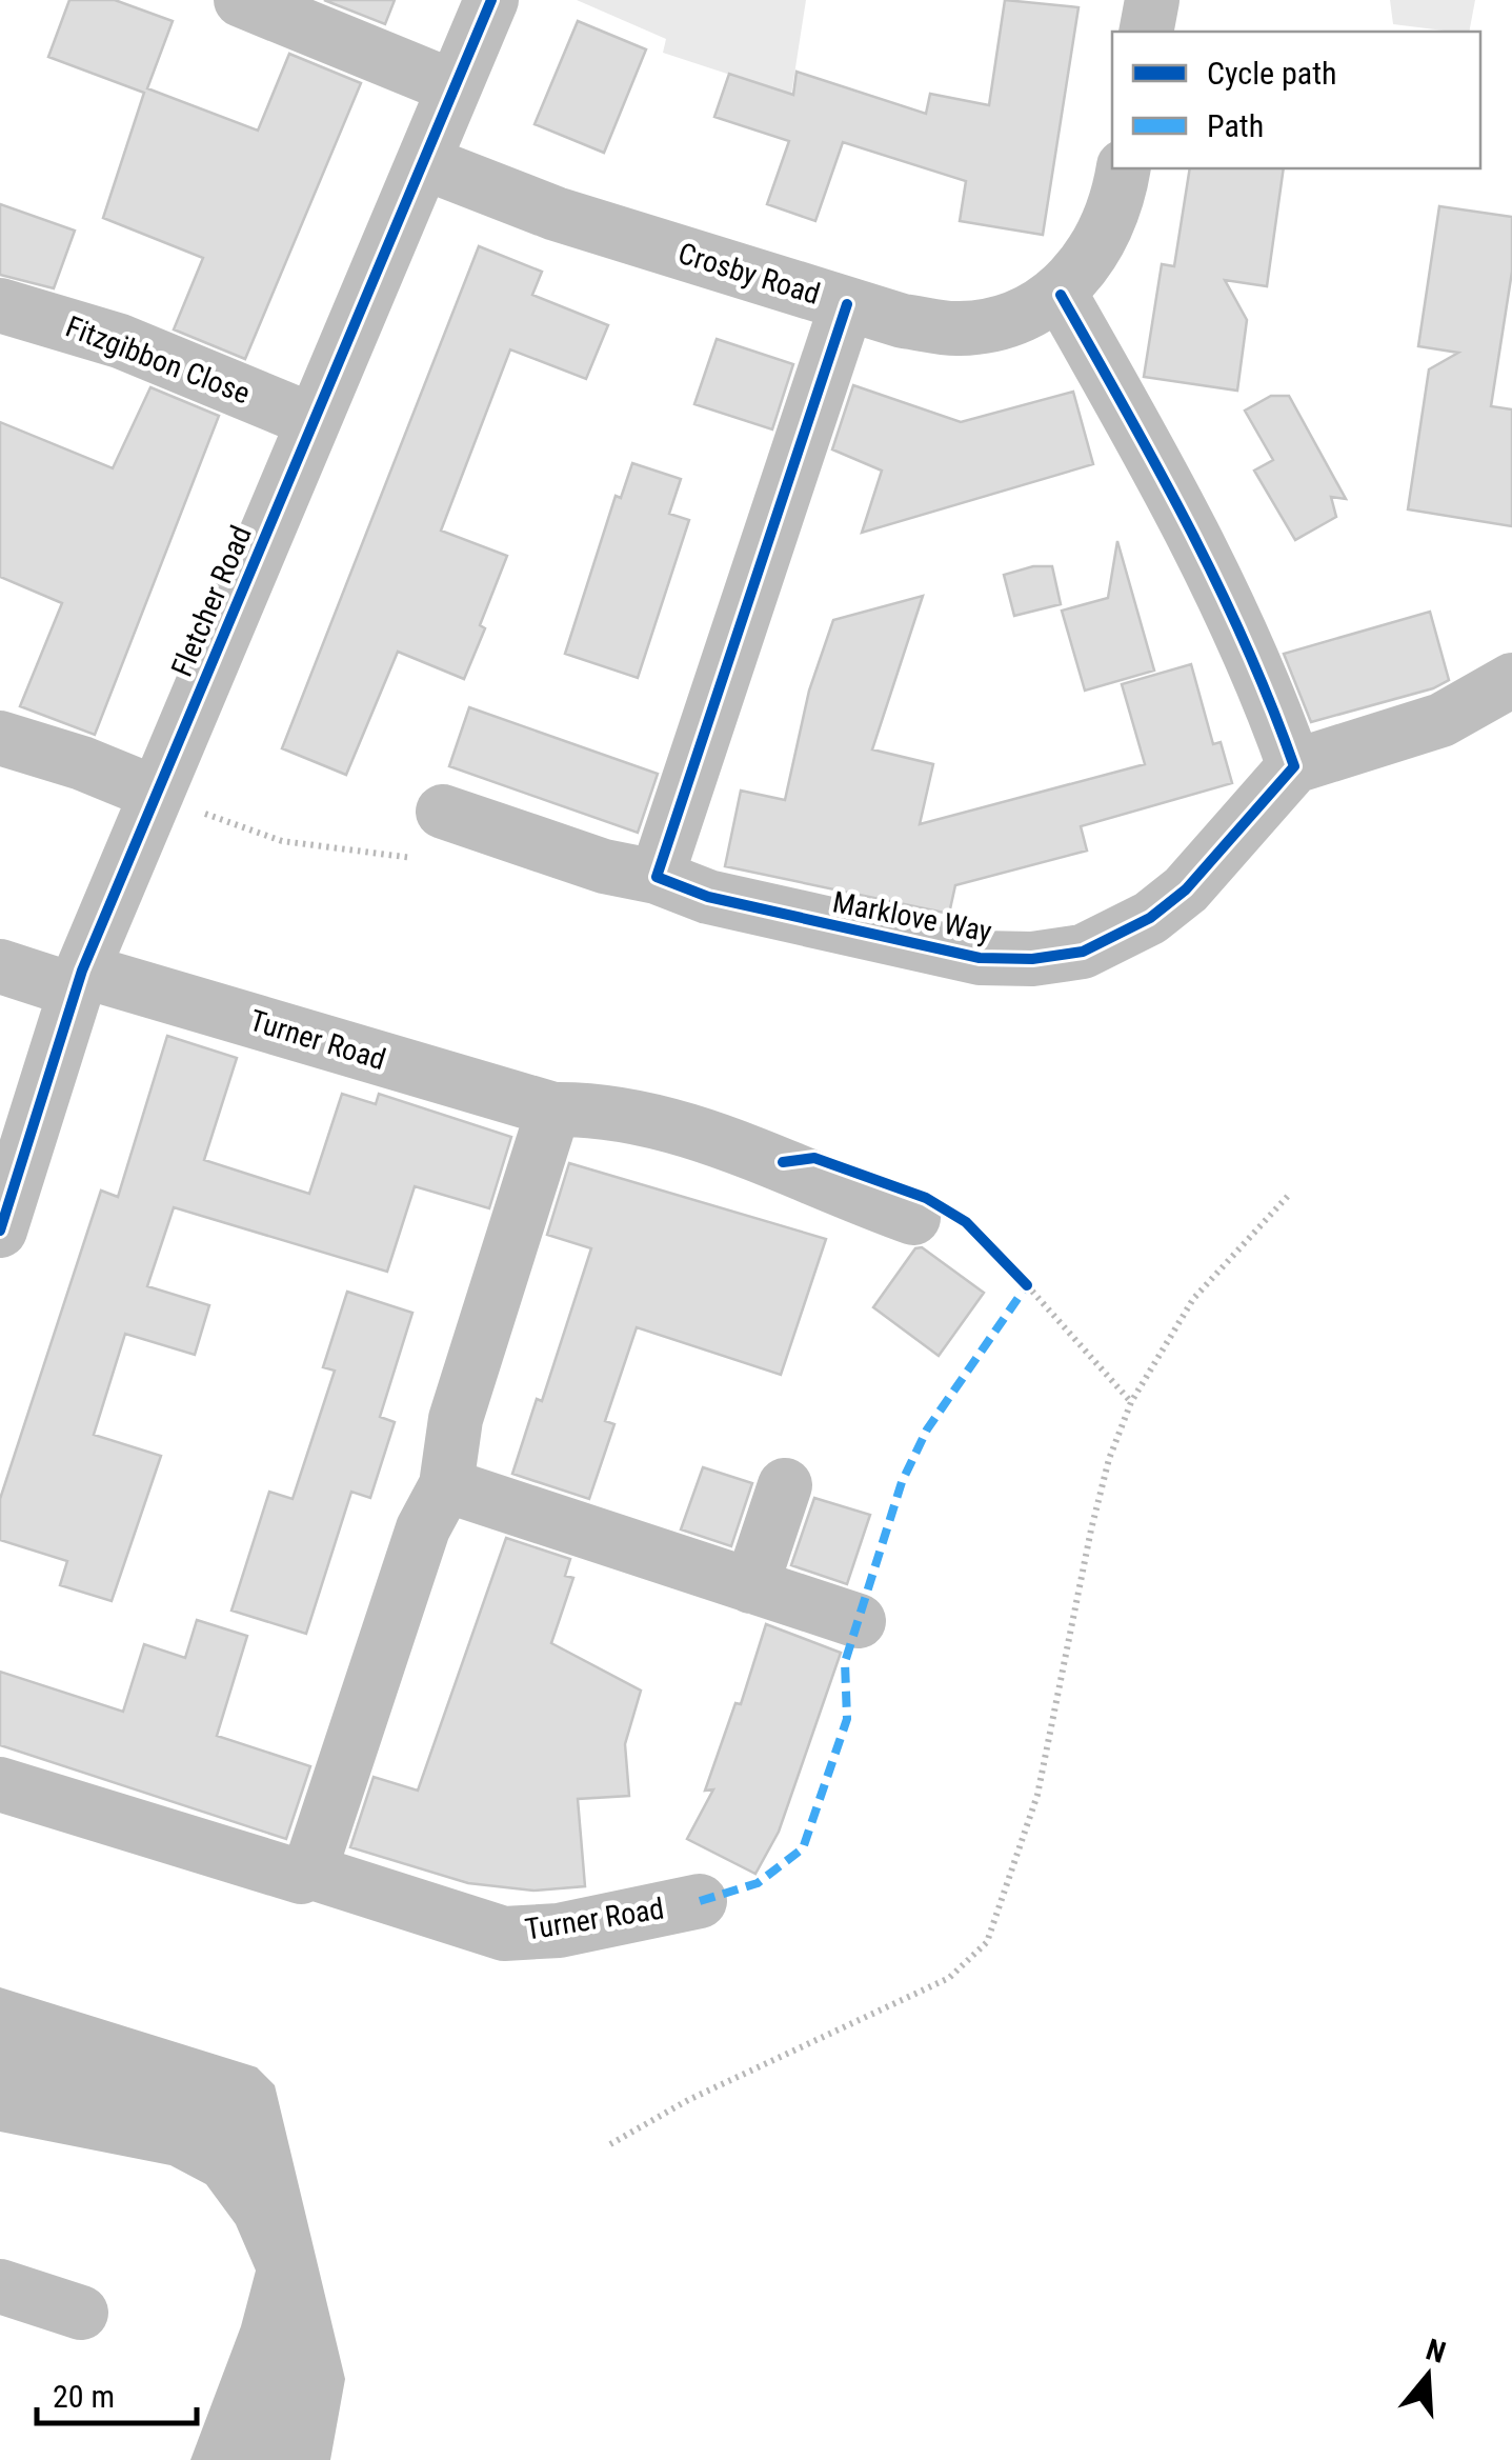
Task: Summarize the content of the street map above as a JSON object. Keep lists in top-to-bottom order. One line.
{"streets":{"street":["Crosby Road","Fitzgibbon Close","Fletcher Road","Marklove Way","Turner Road"]},"crossings":[["Crosby Road","Fletcher Road"],["Fitzgibbon Close","Fletcher Road"],["Fletcher Road","Turner Road"]],"legend":["Cycle path","Path"],"scale_bar":"20 m","north":"top"}
